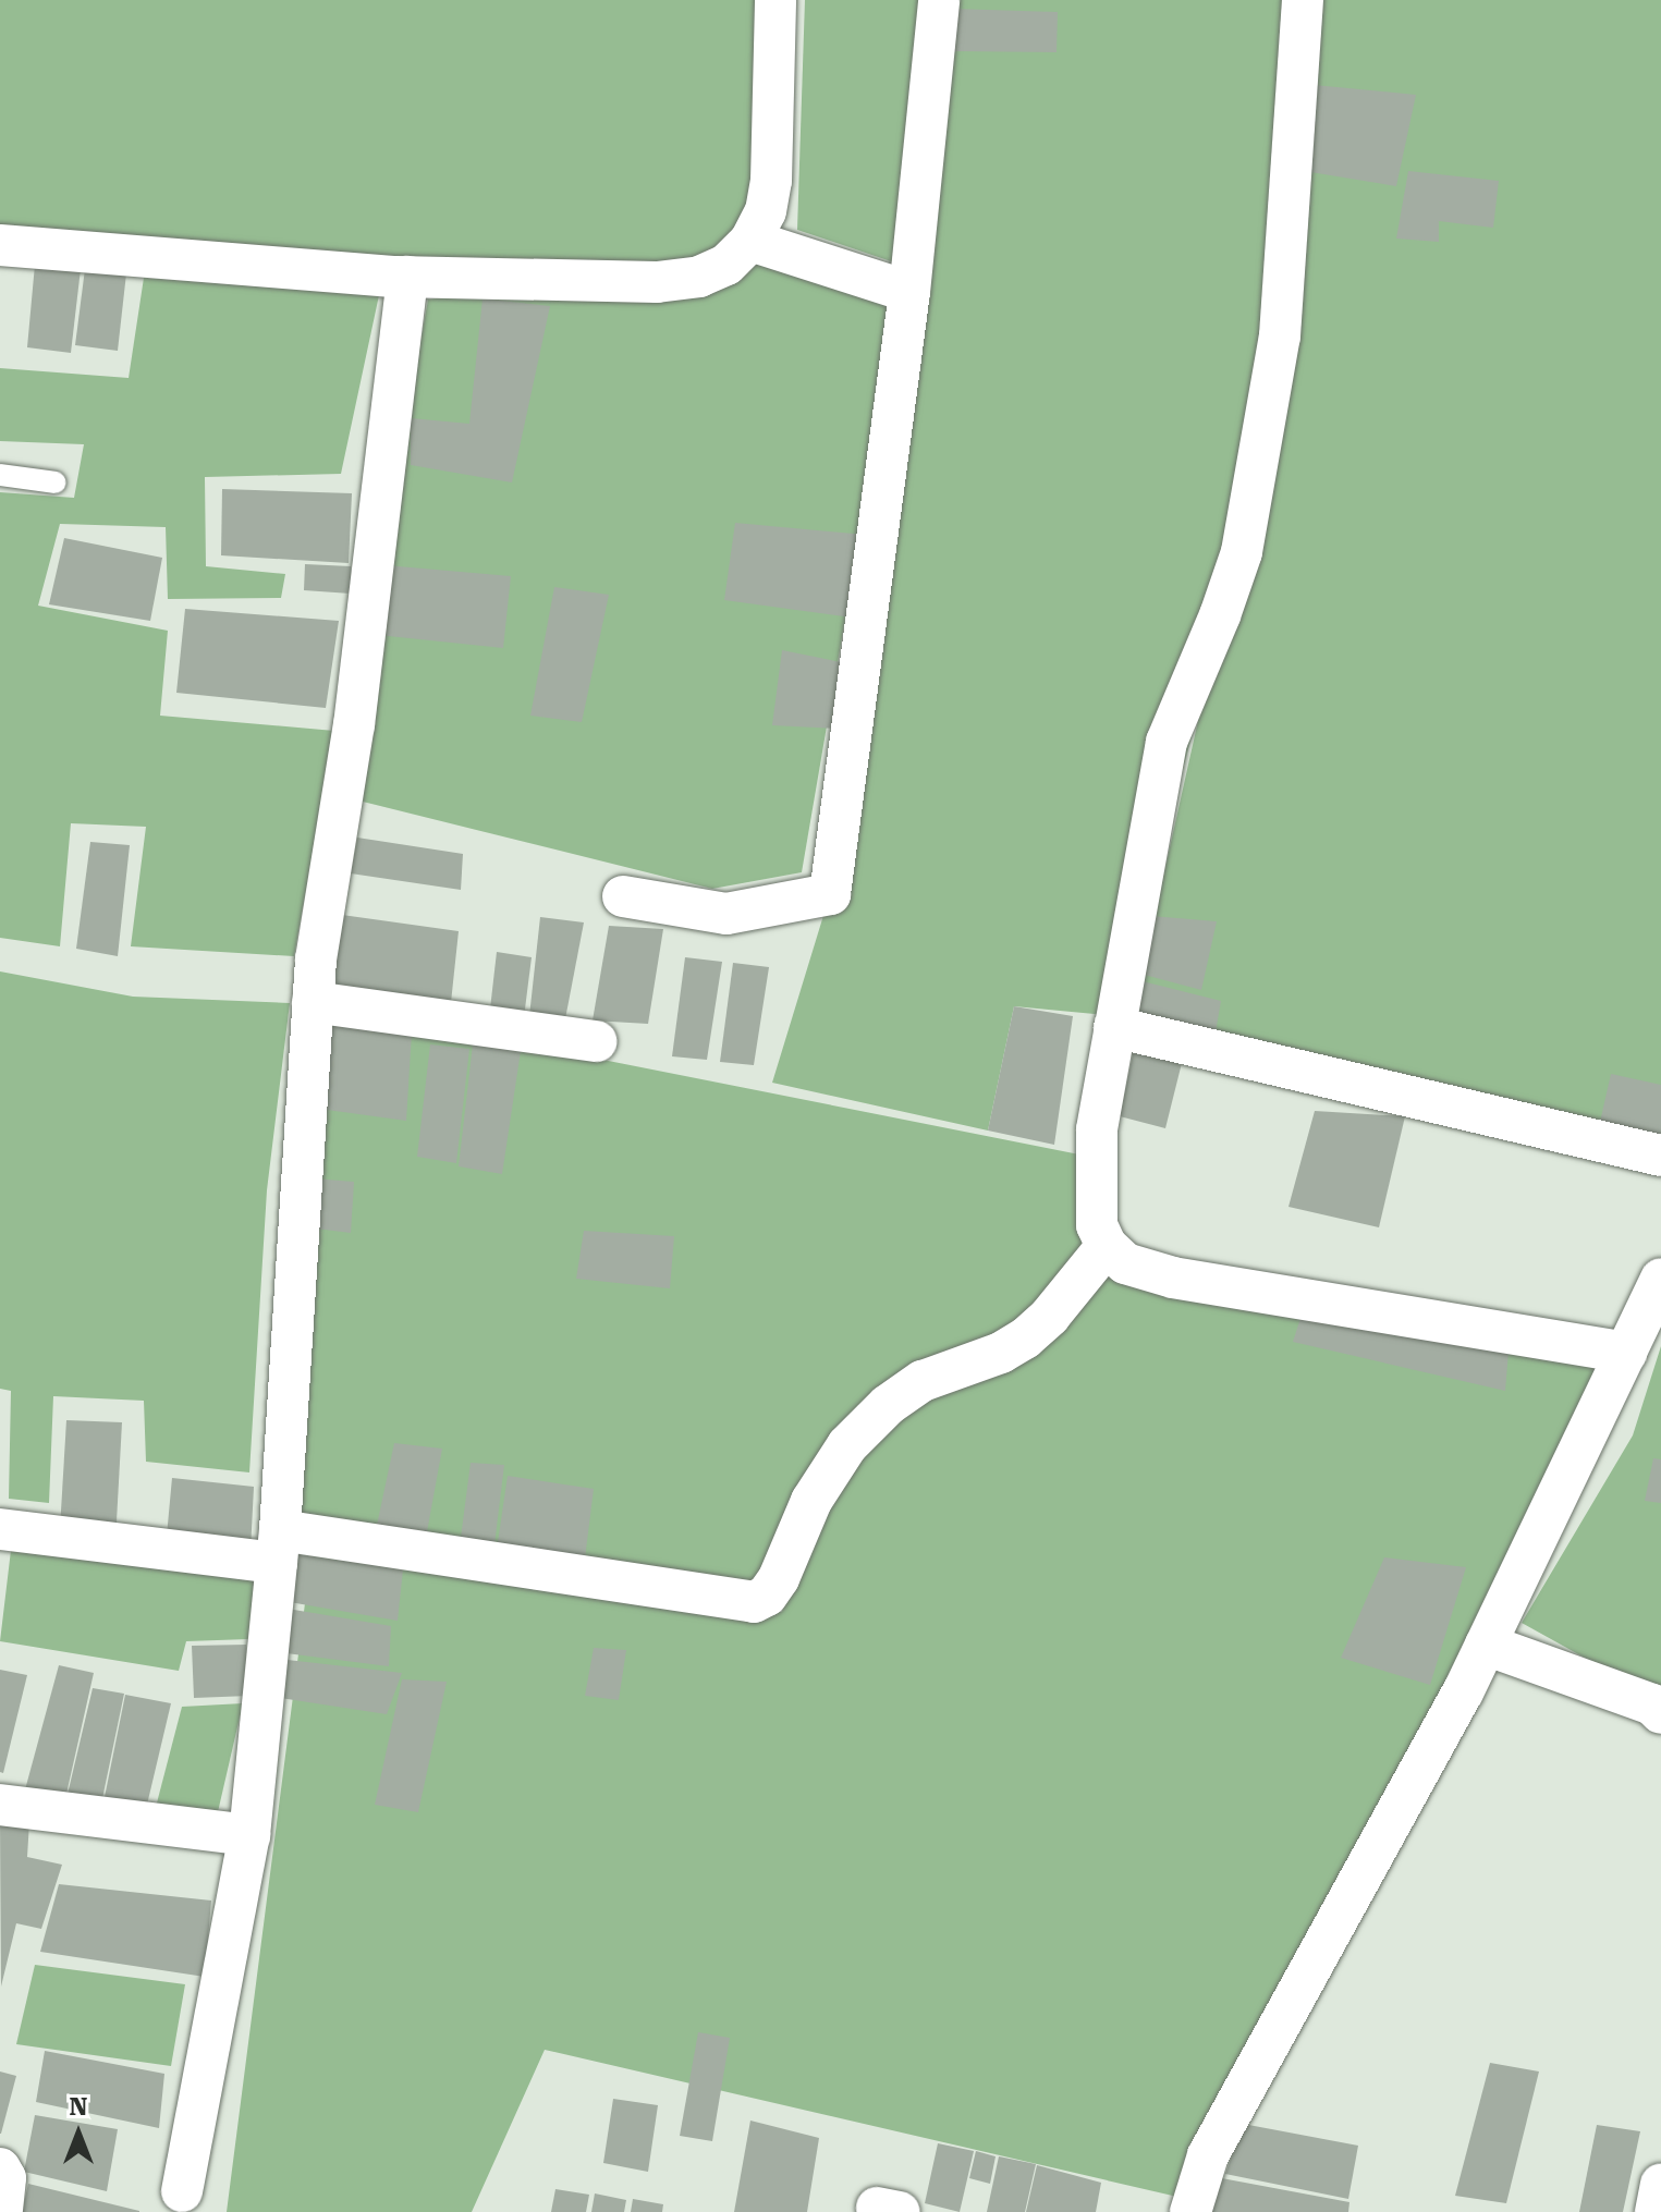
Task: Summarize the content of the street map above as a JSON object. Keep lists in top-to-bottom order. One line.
{"north":"top"}
